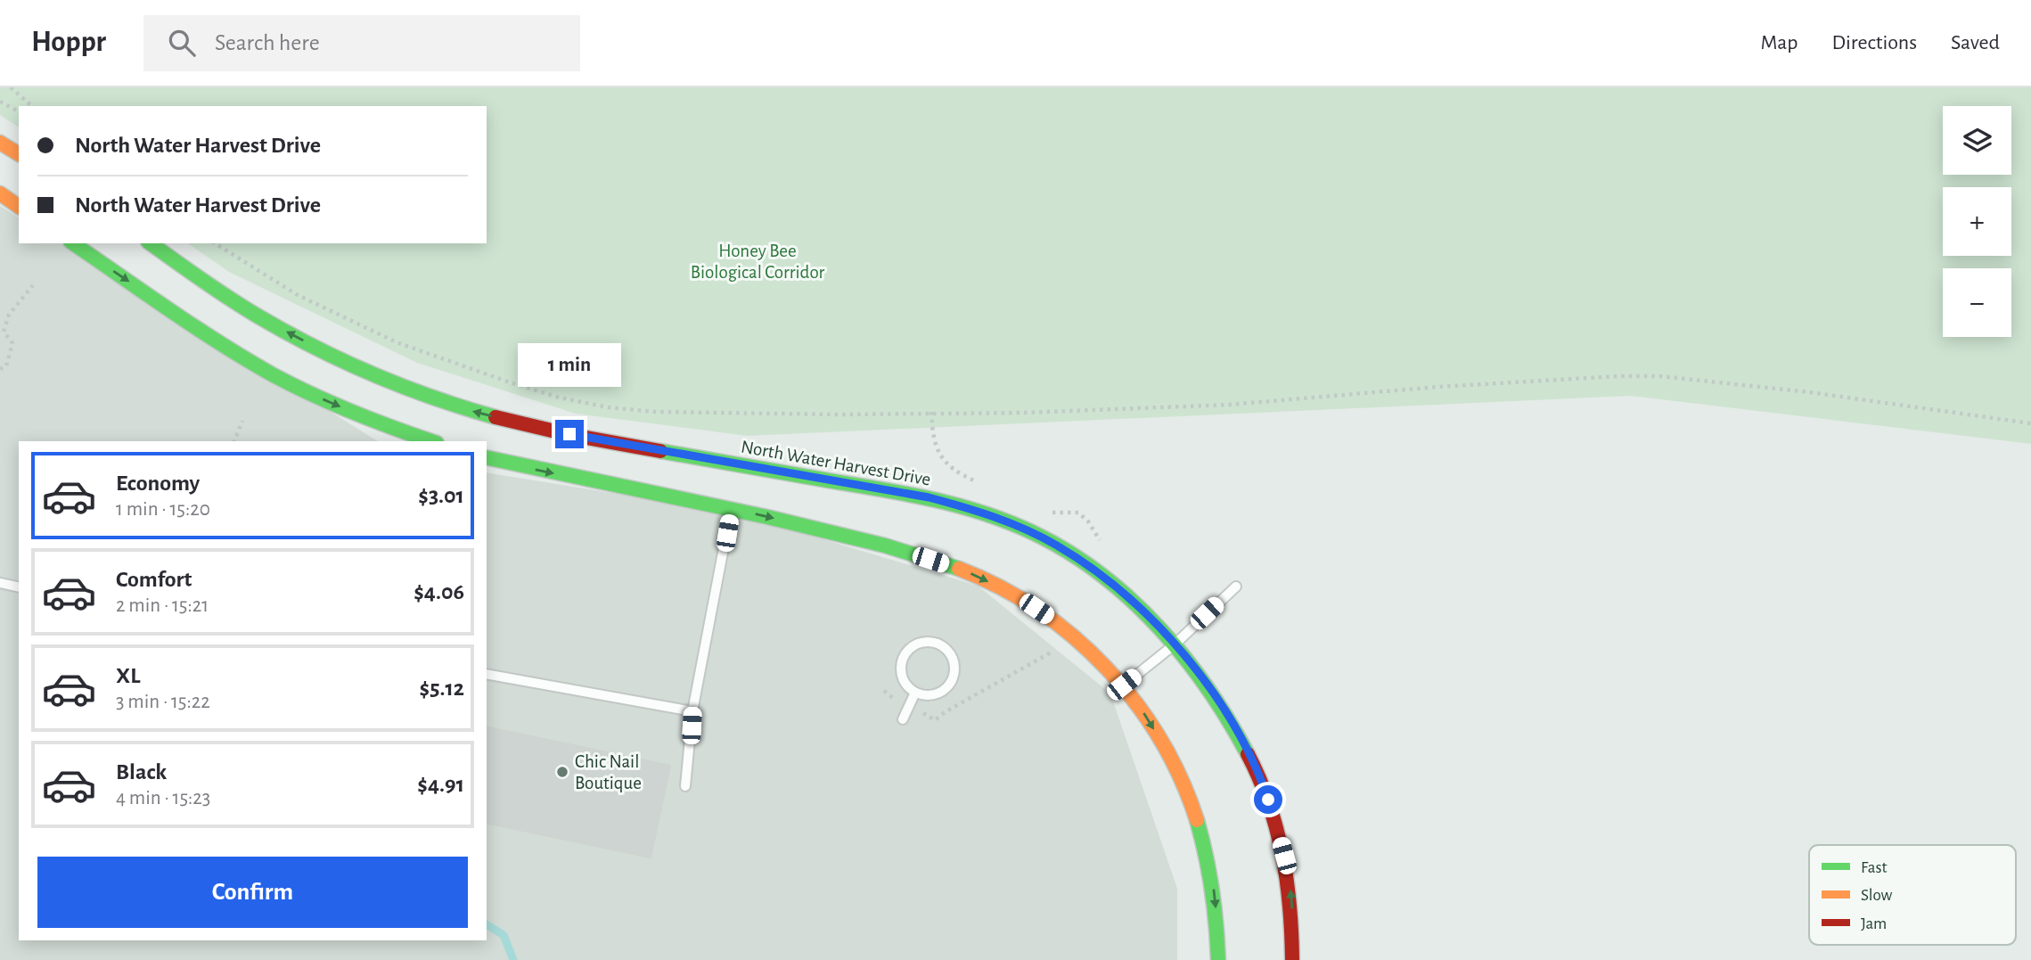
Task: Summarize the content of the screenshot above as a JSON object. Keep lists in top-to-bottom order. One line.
{"streets":{"street":["North Water Harvest Drive"]},"parks":["Honey Bee Biological Corridor"],"places":["Chic Nail Boutique"],"legend":["Fast","Slow","Jam"],"page":{"header":"Hoppr","search":"Search here","nav":["Map","Directions","Saved"],"map_buttons":["+","−"],"banner":["North Water Harvest Drive","North Water Harvest Drive"],"bubble":"1 min","list":[{"name":"Economy","note":"1 min · 15:20","value":"$3.01"},{"name":"Comfort","note":"2 min · 15:21","value":"$4.06"},{"name":"XL","note":"3 min · 15:22","value":"$5.12"},{"name":"Black","note":"4 min · 15:23","value":"$4.91"}],"buttons":"Confirm"}}
